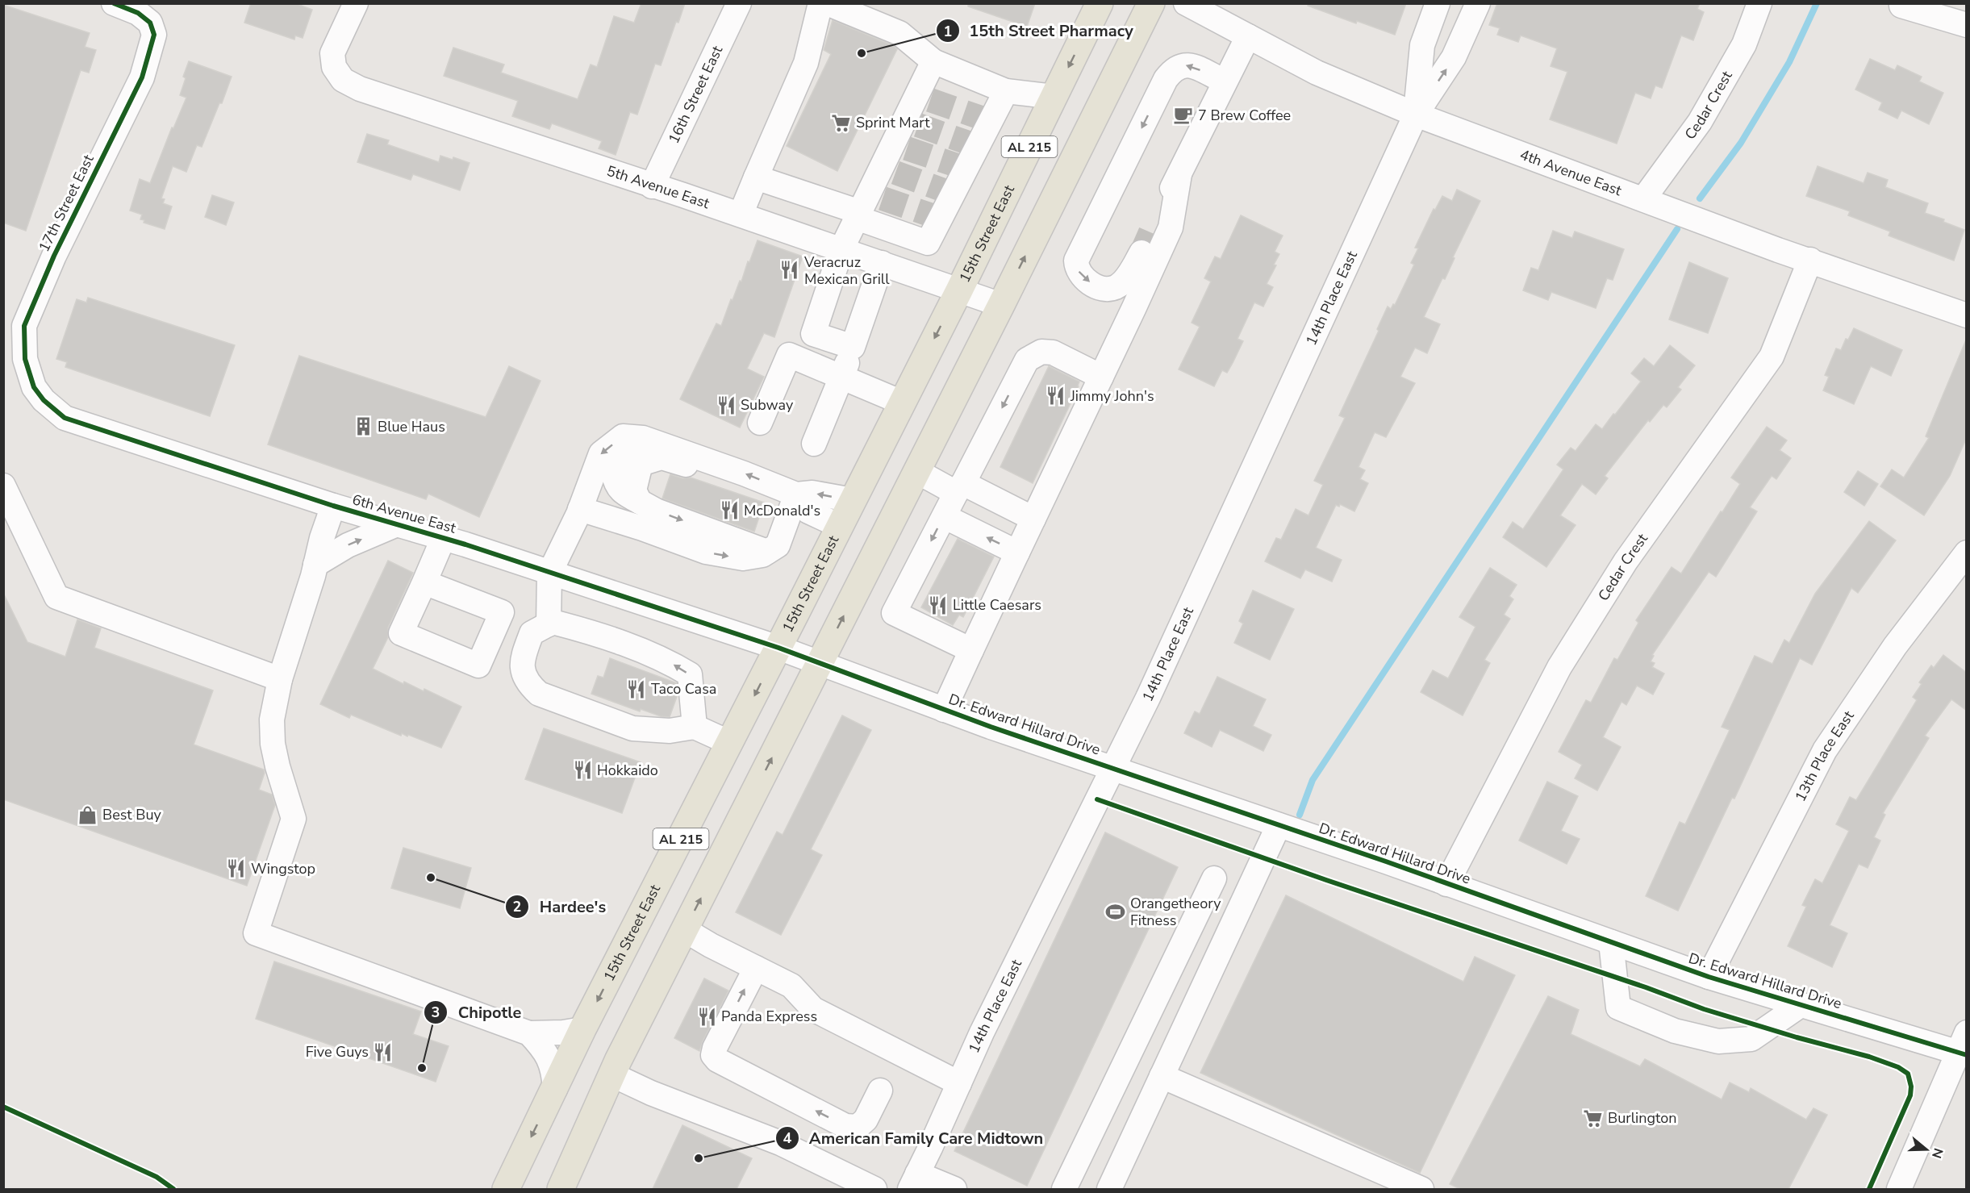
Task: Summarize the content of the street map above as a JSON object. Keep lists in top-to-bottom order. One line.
{"streets":{"main road":["AL 215","15th Street East"],"street":["16th Street East","Cedar Crest","4th Avenue East","5th Avenue East","17th Street East","14th Place East","6th Avenue East","Dr. Edward Hillard Drive","13th Place East"]},"crossings":[["16th Street East","5th Avenue East"],["Cedar Crest","4th Avenue East"],["Cedar Crest","Dr. Edward Hillard Drive"],["AL 215","5th Avenue East"],["AL 215","Dr. Edward Hillard Drive"],["4th Avenue East","14th Place East"],["5th Avenue East","15th Street East"],["17th Street East","6th Avenue East"],["15th Street East","6th Avenue East"],["15th Street East","Dr. Edward Hillard Drive"],["14th Place East","Dr. Edward Hillard Drive"],["6th Avenue East","Dr. Edward Hillard Drive"],["Dr. Edward Hillard Drive","13th Place East"]],"places":{"other":["15th Street Pharmacy","Hardee's","Chipotle","American Family Care Midtown"],"cafe":["7 Brew Coffee"],"supermarket":["Sprint Mart","Burlington"],"restaurant":["Veracruz Mexican Grill","Jimmy John's","Subway","McDonald's","Little Caesars","Taco Casa","Hokkaido","Wingstop","Panda Express","Five Guys"],"building":["Blue Haus"],"shop":["Best Buy"],"sports":["Orangetheory Fitness"]},"north":"right"}
